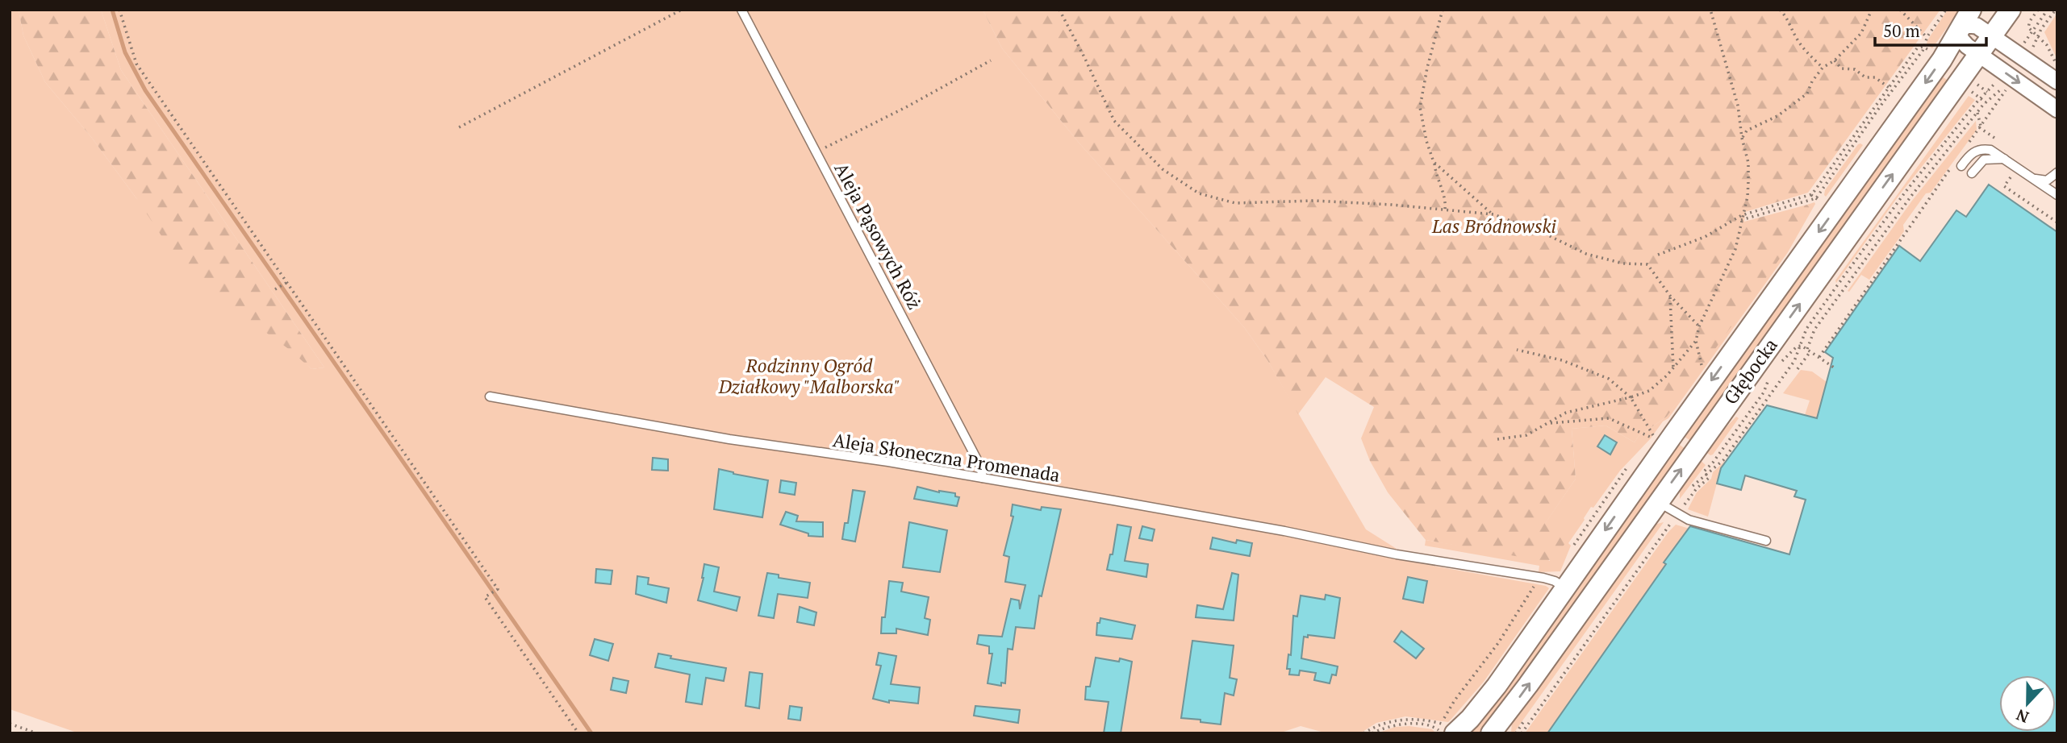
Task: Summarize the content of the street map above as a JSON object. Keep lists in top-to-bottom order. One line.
{"streets":{"street":["Głębocka"],"lane":["Aleja Pąsowych Róż","Aleja Słoneczna Promenada"]},"crossings":[["Aleja Pąsowych Róż","Aleja Słoneczna Promenada"],["Głębocka","Aleja Słoneczna Promenada"]],"parks":["Las Bródnowski","Rodzinny Ogród Działkowy \"Malborska\""],"scale_bar":"50 m","north":"bottom"}
